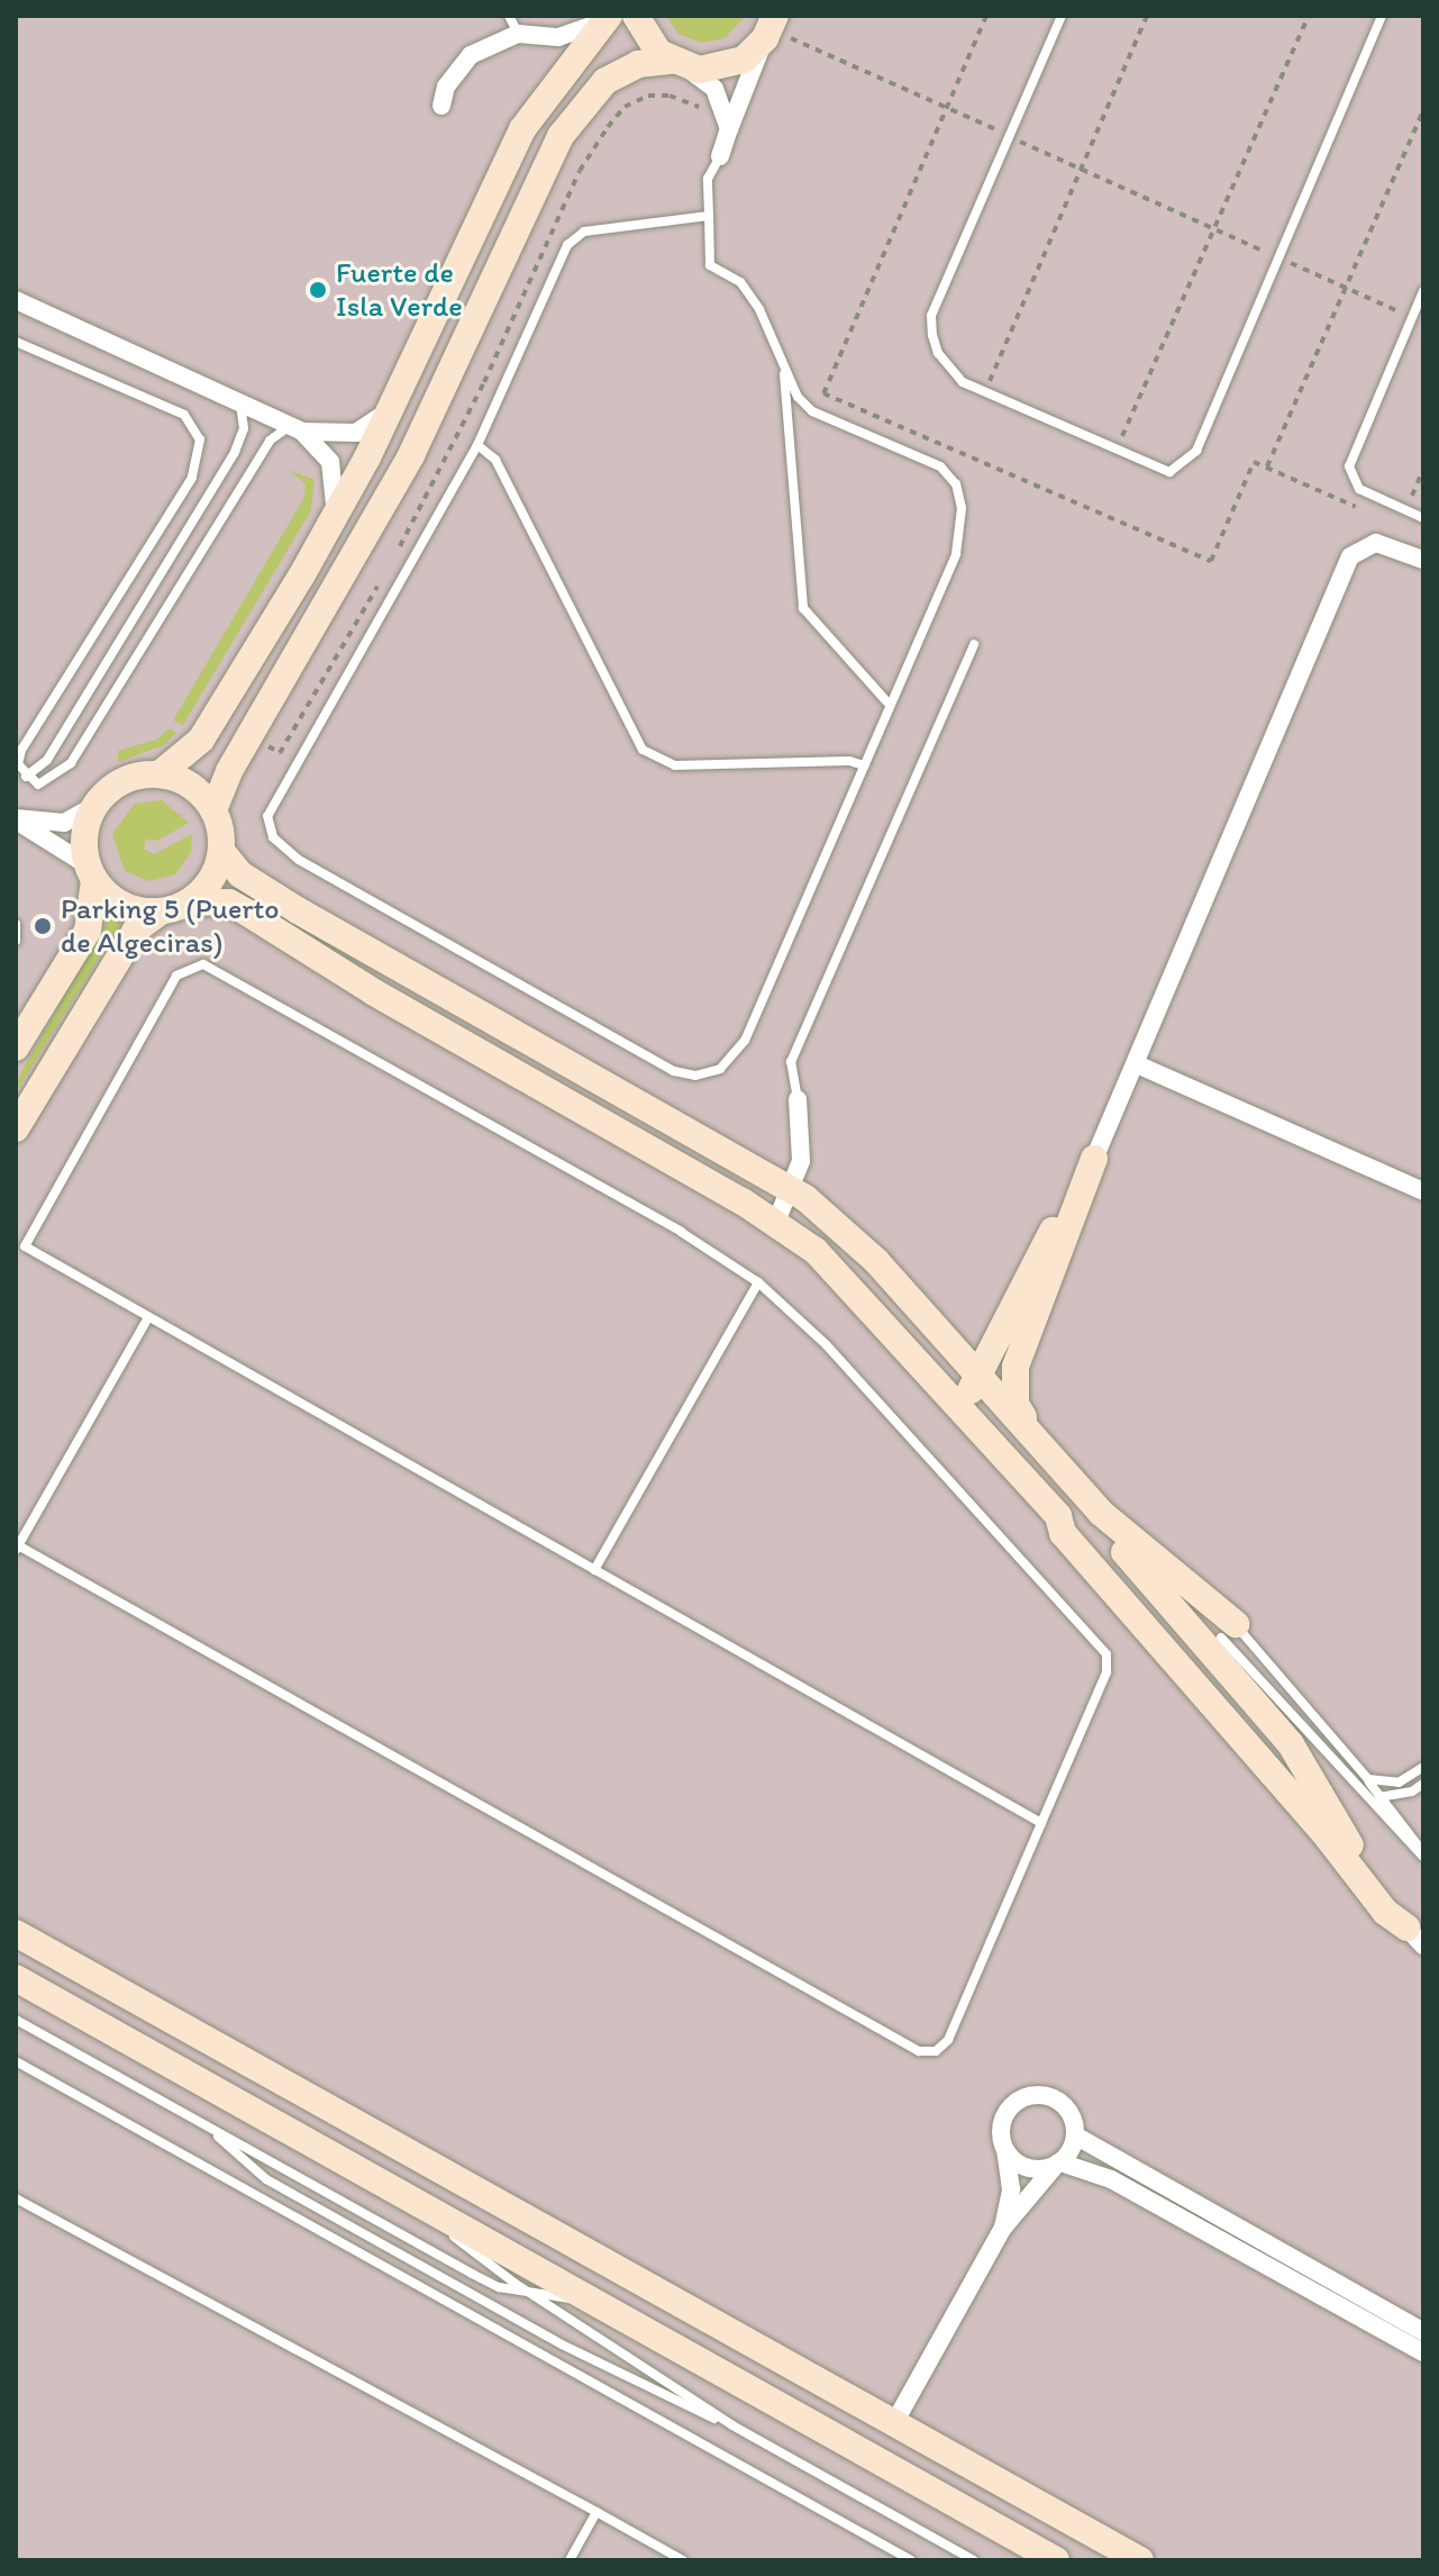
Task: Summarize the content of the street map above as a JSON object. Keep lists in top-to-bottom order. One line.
{"places":["Fuerte de Isla Verde","Parking 5 (Puerto de Algeciras)"]}
